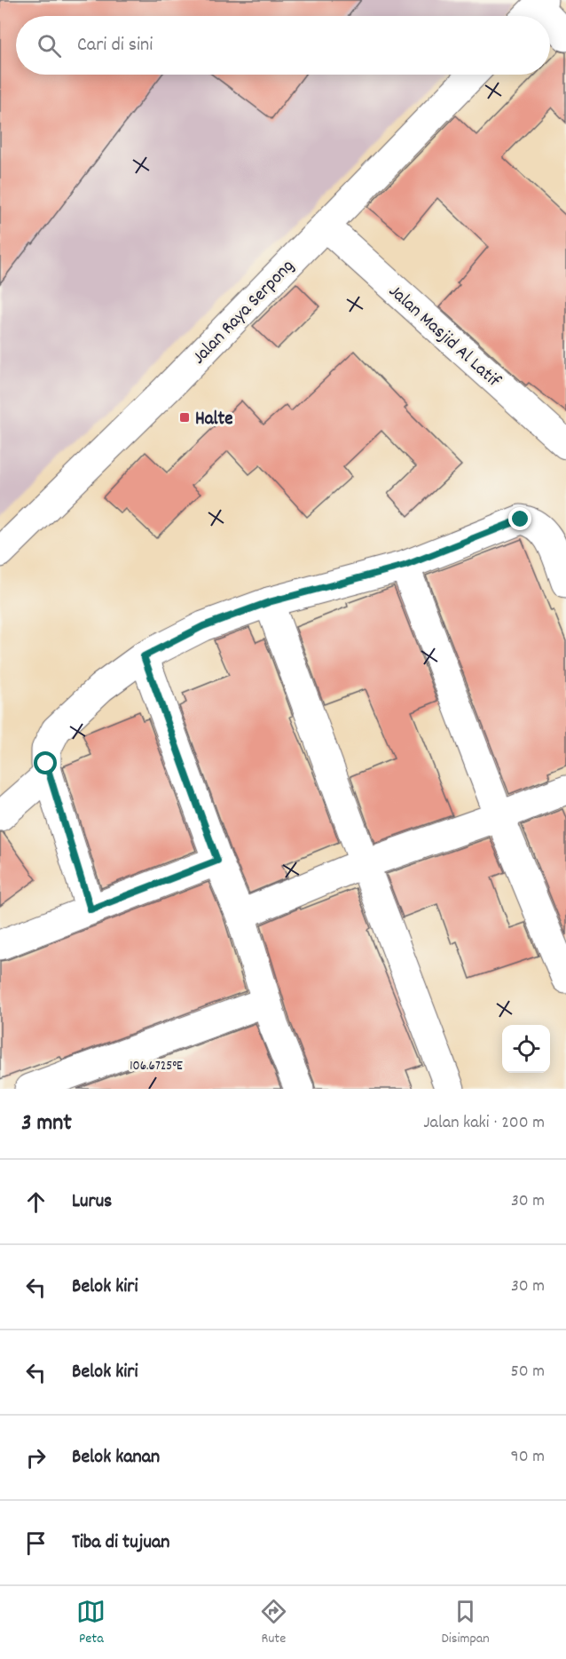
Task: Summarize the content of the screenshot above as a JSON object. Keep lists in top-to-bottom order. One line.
{"streets":{"street":["Jalan Raya Serpong","Jalan Masjid Al Latif"]},"crossings":[["Jalan Raya Serpong","Jalan Masjid Al Latif"]],"places":{"transit":["Halte"]},"page":{"search":"Cari di sini","heading":["3 mnt","Jalan kaki · 200 m"],"list":[["Lurus","30 m"],["Belok kiri","30 m"],["Belok kiri","50 m"],["Belok kanan","90 m"],"Tiba di tujuan"],"nav":["Peta","Rute","Disimpan"]},"coordinates":["106.6725°E"]}
